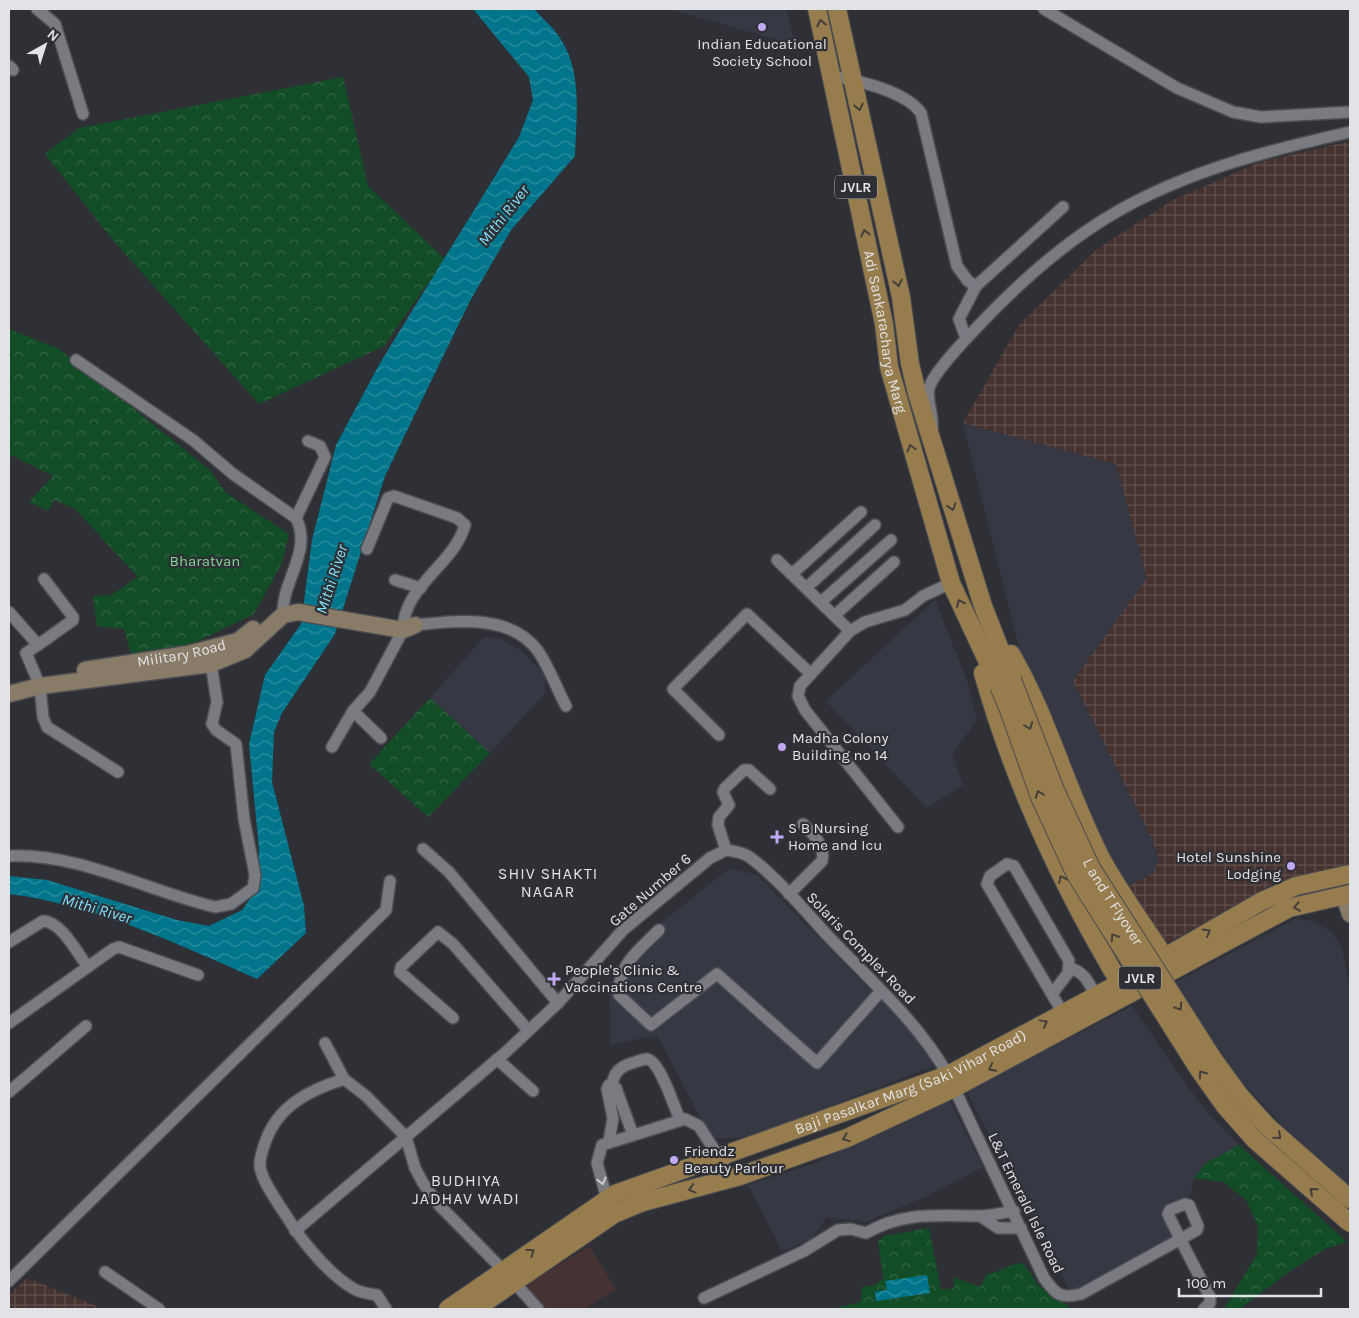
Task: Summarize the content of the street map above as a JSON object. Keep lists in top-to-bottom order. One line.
{"streets":{"main road":["JVLR","Adi Sankaracharya Marg","L and T Flyover","Baji Pasalkar Marg (Saki Vihar Road)"],"street":["Military Road","Gate Number 6","Solaris Complex Road","L&T Emerald Isle Road"]},"crossings":[["Adi Sankaracharya Marg","L and T Flyover"],["Gate Number 6","Solaris Complex Road"],["Solaris Complex Road","Baji Pasalkar Marg (Saki Vihar Road)"],["Solaris Complex Road","L&T Emerald Isle Road"],["Baji Pasalkar Marg (Saki Vihar Road)","L&T Emerald Isle Road"]],"districts":["SHIV SHAKTI NAGAR","BUDHIYA JADHAV WADI"],"water":["Mithi River"],"parks":["Bharatvan"],"places":{"other":["Indian Educational Society School","Madha Colony Building no 14","Hotel Sunshine Lodging","Friendz Beauty Parlour"],"health":["S B Nursing Home and Icu","People's Clinic & Vaccinations Centre"]},"scale_bar":"100 m","north":"top right"}
